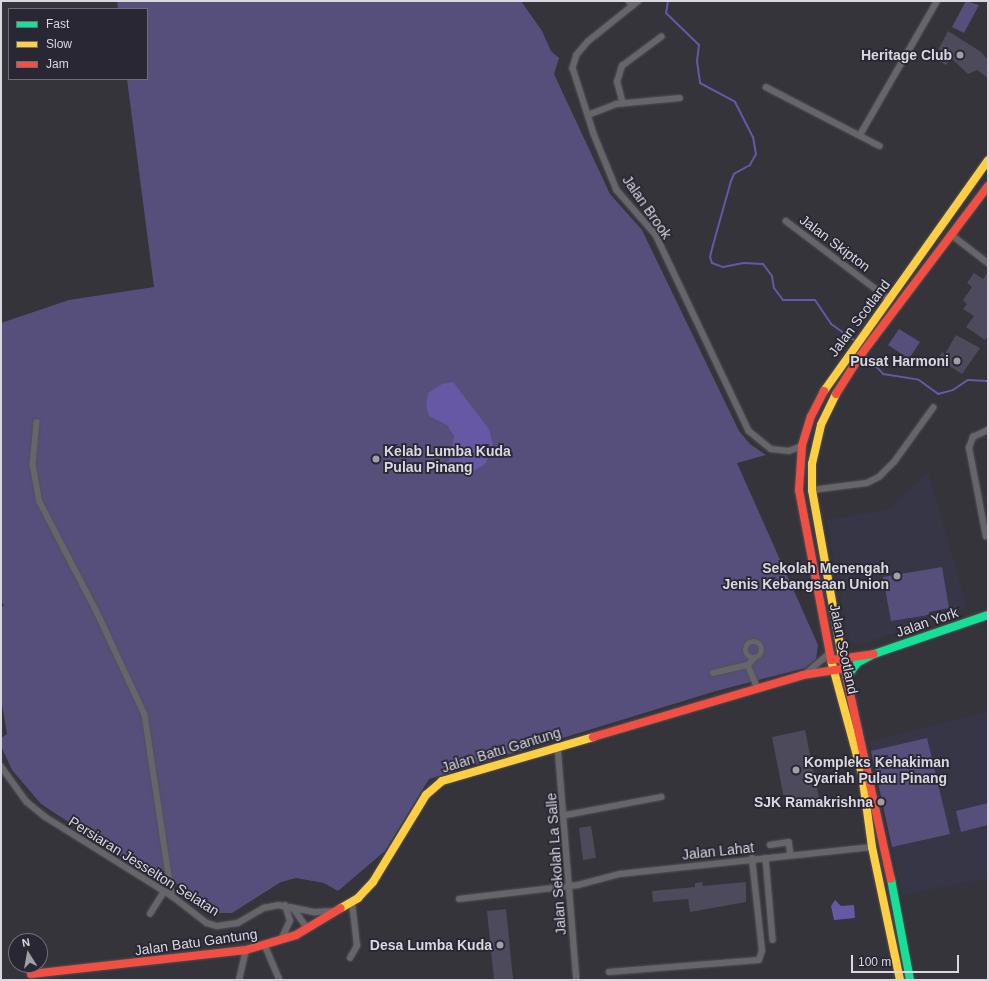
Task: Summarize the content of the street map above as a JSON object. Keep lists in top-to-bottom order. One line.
{"streets":{"main road":["Jalan Scotland","Jalan York","Jalan Batu Gantung"],"street":["Jalan Brook","Jalan Skipton","Jalan Lahat","Jalan Sekolah La Salle","Persiaran Jesselton Selatan"]},"crossings":[["Jalan Brook","Jalan Scotland"],["Jalan Skipton","Jalan Scotland"],["Jalan Scotland","Jalan York"],["Jalan Scotland","Jalan Batu Gantung"],["Jalan Scotland","Jalan Lahat"],["Jalan York","Jalan Batu Gantung"],["Jalan Batu Gantung","Jalan Sekolah La Salle"],["Jalan Batu Gantung","Persiaran Jesselton Selatan"],["Jalan Lahat","Jalan Sekolah La Salle"]],"places":["Heritage Club","Pusat Harmoni","Kelab Lumba Kuda Pulau Pinang","Sekolah Menengah Jenis Kebangsaan Union","Kompleks Kehakiman Syariah Pulau Pinang","SJK Ramakrishna","Desa Lumba Kuda"],"legend":["Fast","Slow","Jam"],"scale_bar":"100 m","north":"top"}
